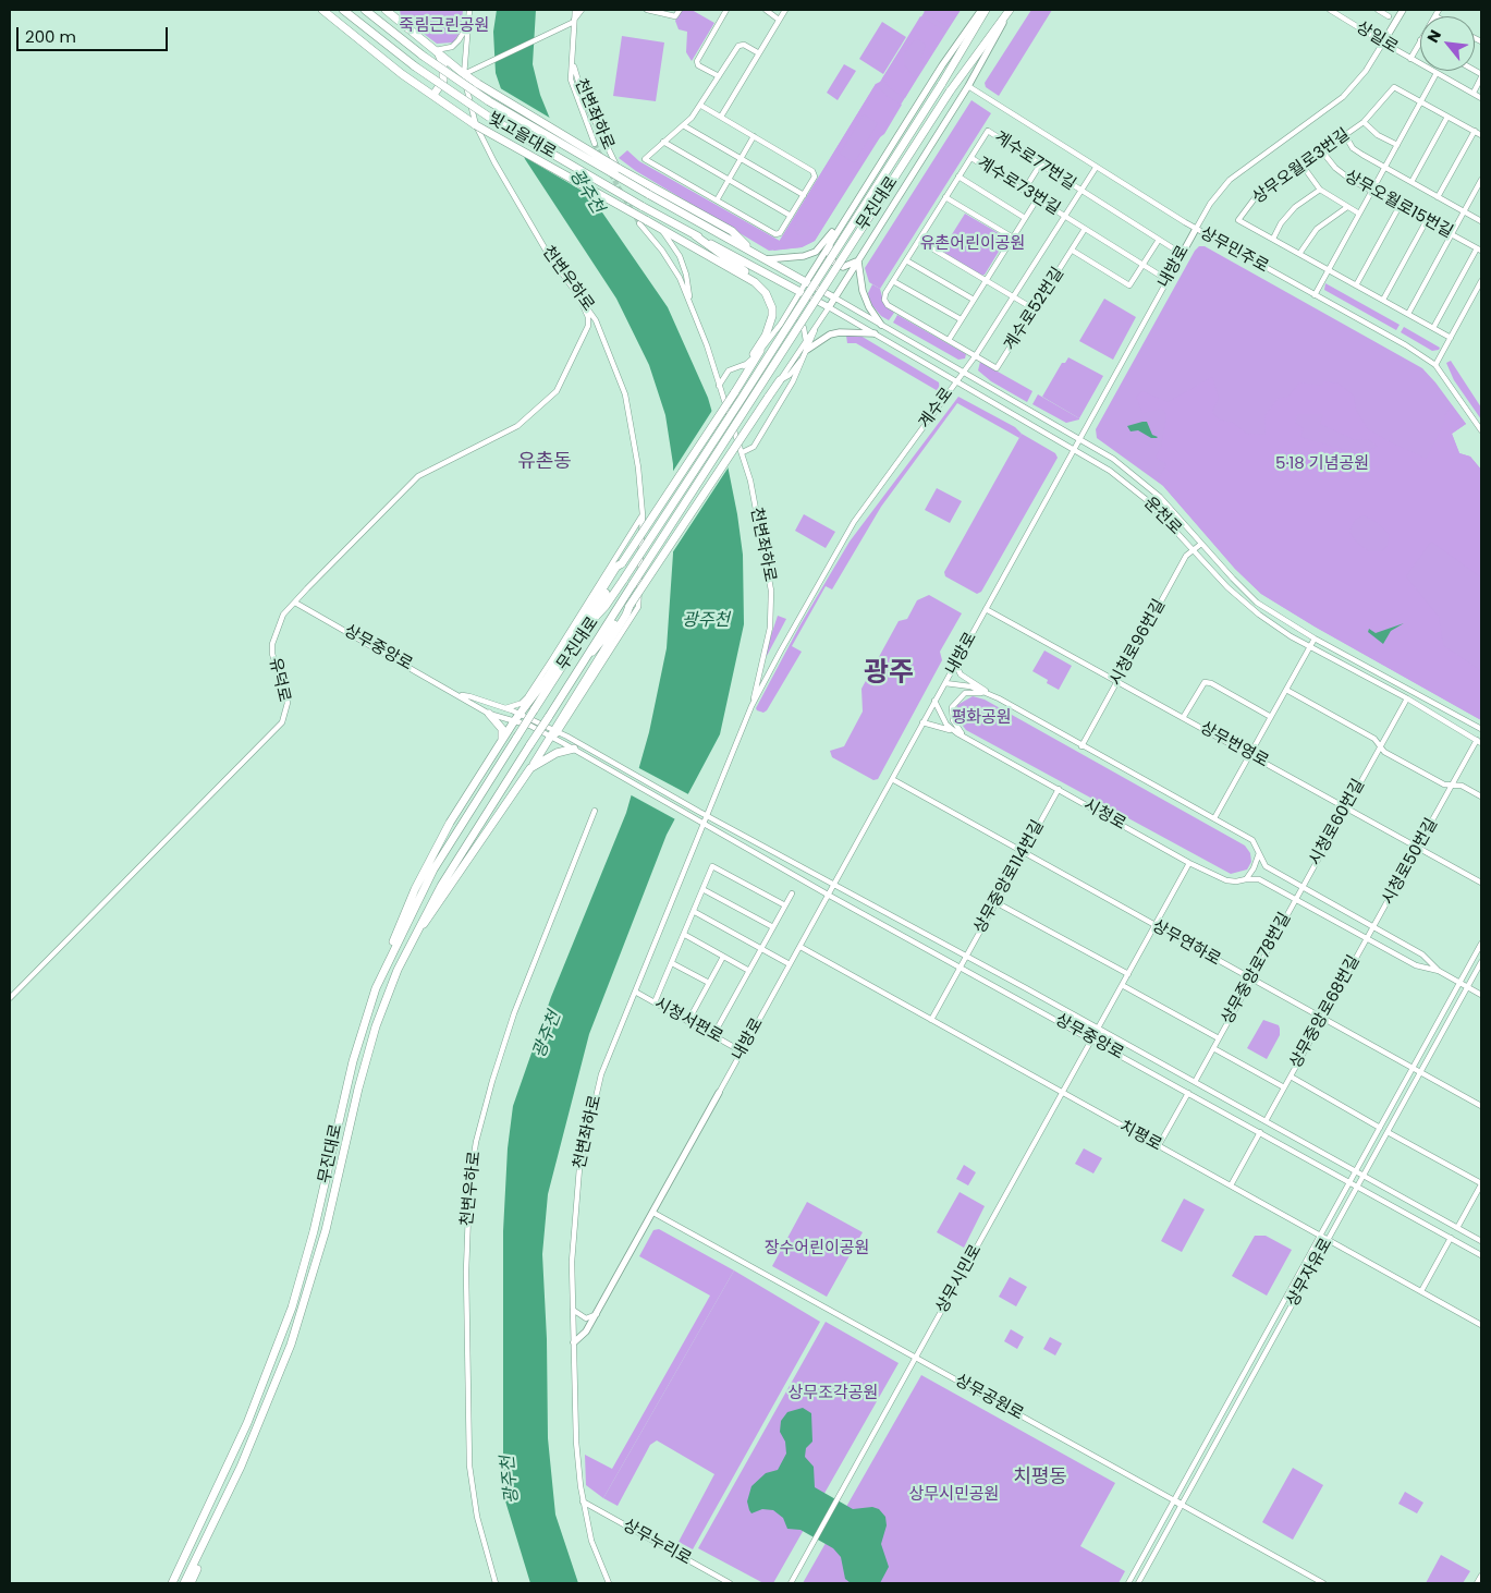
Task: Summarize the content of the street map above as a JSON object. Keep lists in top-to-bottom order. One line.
{"streets":{"highway":["빛고을대로","무진대로"],"main road":["내방로","상무공원로"],"street":["상일로","천변좌하로","계수로77번길","상무오월로3번길","계수로73번길","상무오월로15번길","상무민주로","천변우하로","계수로52번길","계수로","운천로","시청로96번길","상무중앙로","유덕로","상무번영로","시청로","시청로60번길","시청로50번길","상무중앙로114번길","상무연하로","상무중앙로78번길","상무중앙로68번길","시청서편로","치평로","상무자유로","상무시민로","상무누리로"]},"crossings":[["상일로","내방로"],["천변좌하로","내방로"],["천변좌하로","계수로"],["천변좌하로","상무중앙로"],["천변좌하로","시청서편로"],["천변좌하로","상무누리로"],["빛고을대로","무진대로"],["빛고을대로","운천로"],["계수로77번길","계수로73번길"],["계수로77번길","내방로"],["계수로77번길","계수로"],["상무오월로3번길","상무오월로15번길"],["계수로73번길","내방로"],["계수로73번길","계수로52번길"],["계수로73번길","계수로"],["무진대로","상무민주로"],["무진대로","운천로"],["상무민주로","내방로"],["상무민주로","계수로"],["내방로","운천로"],["내방로","상무중앙로"],["내방로","상무번영로"],["내방로","시청로"],["내방로","상무연하로"],["내방로","시청서편로"],["내방로","치평로"],["내방로","상무공원로"],["천변우하로","상무중앙로"],["천변우하로","유덕로"],["계수로52번길","계수로"],["계수로","운천로"],["운천로","시청로96번길"],["운천로","시청로60번길"],["운천로","시청로50번길"],["시청로96번길","상무번영로"],["시청로96번길","시청로"],["상무중앙로","유덕로"],["상무중앙로","상무중앙로114번길"],["상무중앙로","상무중앙로78번길"],["상무중앙로","상무중앙로68번길"],["상무중앙로","상무자유로"],["상무중앙로","상무시민로"],["상무번영로","시청로60번길"],["상무번영로","시청로50번길"],["시청로","시청로60번길"],["시청로","시청로50번길"],["시청로","상무중앙로114번길"],["시청로","상무중앙로78번길"],["시청로","상무중앙로68번길"],["시청로","상무자유로"],["시청로","상무시민로"],["시청로60번길","상무중앙로78번길"],["시청로50번길","상무중앙로68번길"],["상무중앙로114번길","상무연하로"],["상무중앙로114번길","치평로"],["상무연하로","상무중앙로78번길"],["상무연하로","상무중앙로68번길"],["상무연하로","상무자유로"],["상무연하로","상무시민로"],["상무중앙로78번길","상무중앙로68번길"],["상무중앙로78번길","상무시민로"],["치평로","상무자유로"],["치평로","상무시민로"],["상무자유로","상무공원로"],["상무시민로","상무공원로"]],"districts":["유촌동","광주","치평동"],"water":["광주천"],"parks":["죽림근린공원","유촌어린이공원","5·18 기념공원","평화공원","장수어린이공원","상무조각공원","상무시민공원"],"scale_bar":"200 m","north":"top left"}
